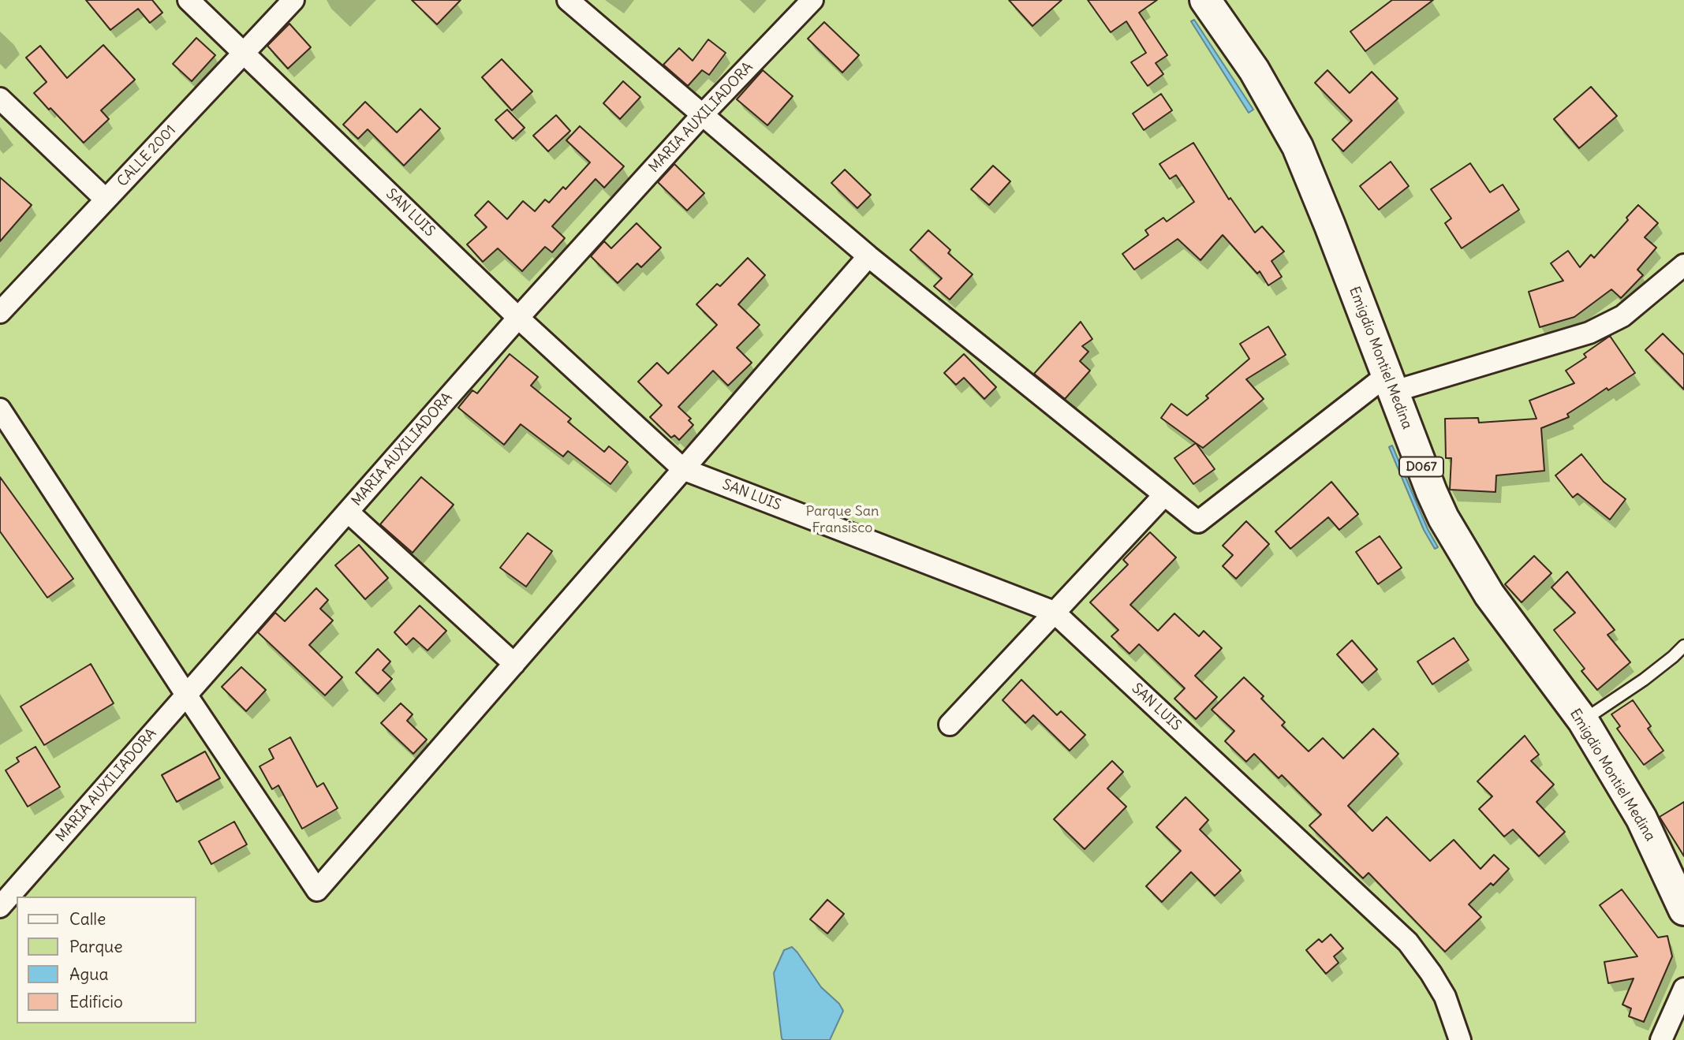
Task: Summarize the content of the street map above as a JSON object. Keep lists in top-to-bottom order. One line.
{"streets":{"main road":["Emigdio Montiel Medina","D067"],"street":["MARIA AUXILIADORA","CALLE 2001","SAN LUIS"]},"crossings":[["MARIA AUXILIADORA","SAN LUIS"],["CALLE 2001","SAN LUIS"]],"parks":["Parque San Fransisco"],"legend":["Calle","Parque","Agua","Edificio"]}
